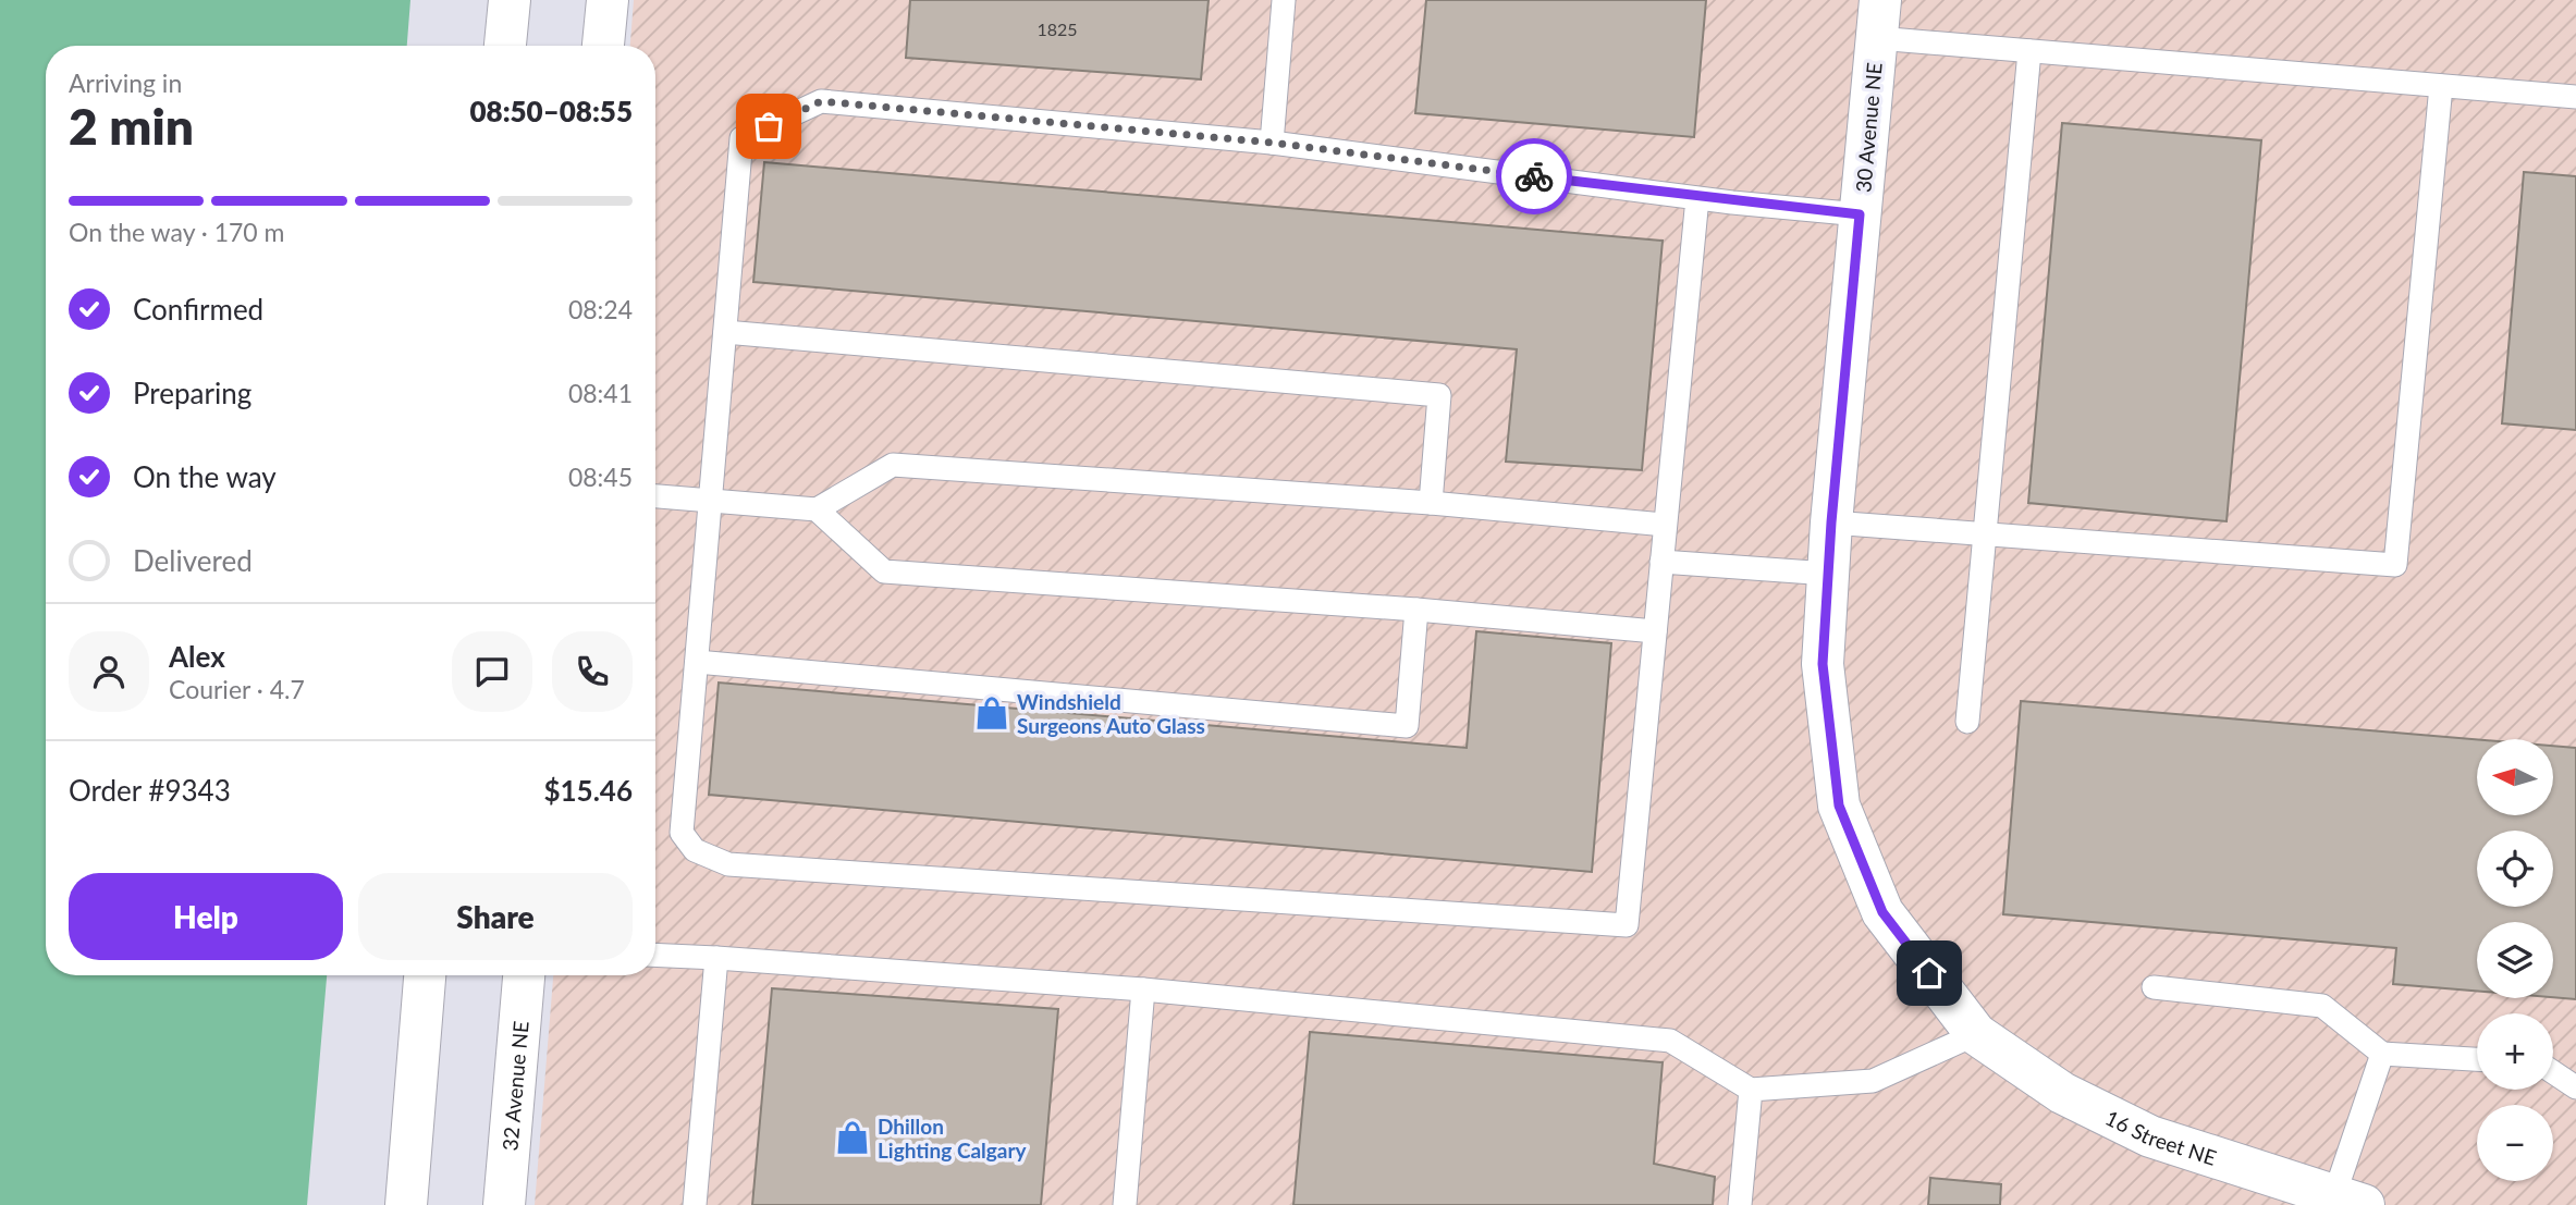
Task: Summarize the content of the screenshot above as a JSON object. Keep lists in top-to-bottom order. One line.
{"streets":{"street":["30 Avenue NE","32 Avenue NE","16 Street NE"]},"crossings":[["30 Avenue NE","16 Street NE"]],"places":{"shop":["Windshield Surgeons Auto Glass","Dhillon Lighting Calgary"]},"house_numbers":["1825"],"north":"left","page":{"heading":["2 min","Arriving in","08:50–08:55"],"panel":["Alex","Courier · 4.7","Order #9343","$15.46"],"bar":"On the way · 170 m","list":[["Confirmed","08:24"],["Preparing","08:41"],["On the way","08:45"],"Delivered"],"map_buttons":["+","−"],"buttons":["Help","Share"]}}
